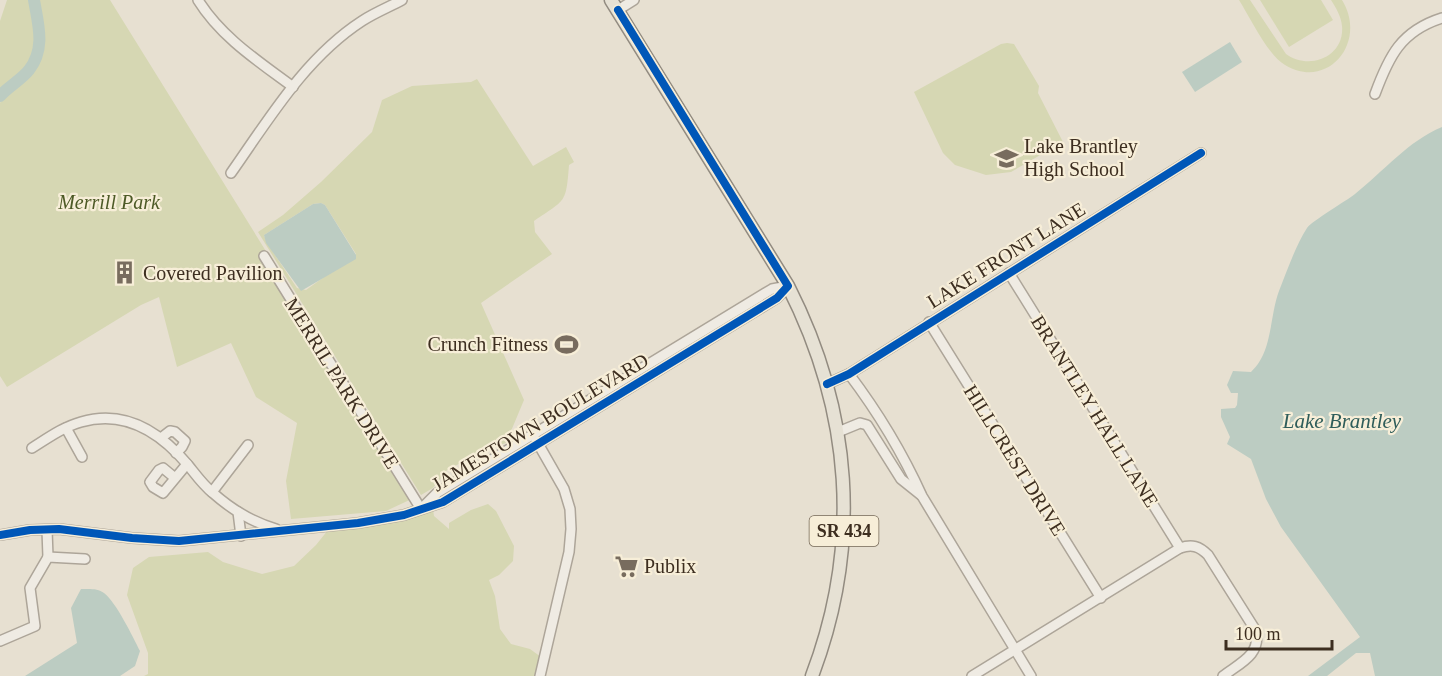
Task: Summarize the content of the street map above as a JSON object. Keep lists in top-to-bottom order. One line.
{"streets":{"main road":["SR 434"],"street":["LAKE FRONT LANE","MERRIL PARK DRIVE","BRANTLEY HALL LANE","JAMESTOWN BOULEVARD","HILLCREST DRIVE"]},"crossings":[["LAKE FRONT LANE","BRANTLEY HALL LANE"],["LAKE FRONT LANE","HILLCREST DRIVE"],["LAKE FRONT LANE","SR 434"],["MERRIL PARK DRIVE","JAMESTOWN BOULEVARD"],["JAMESTOWN BOULEVARD","SR 434"]],"water":["Lake Brantley"],"parks":["Merrill Park"],"places":{"school or university":["Lake Brantley High School"],"building":["Covered Pavilion"],"sports":["Crunch Fitness"],"supermarket":["Publix"]},"scale_bar":"100 m"}
